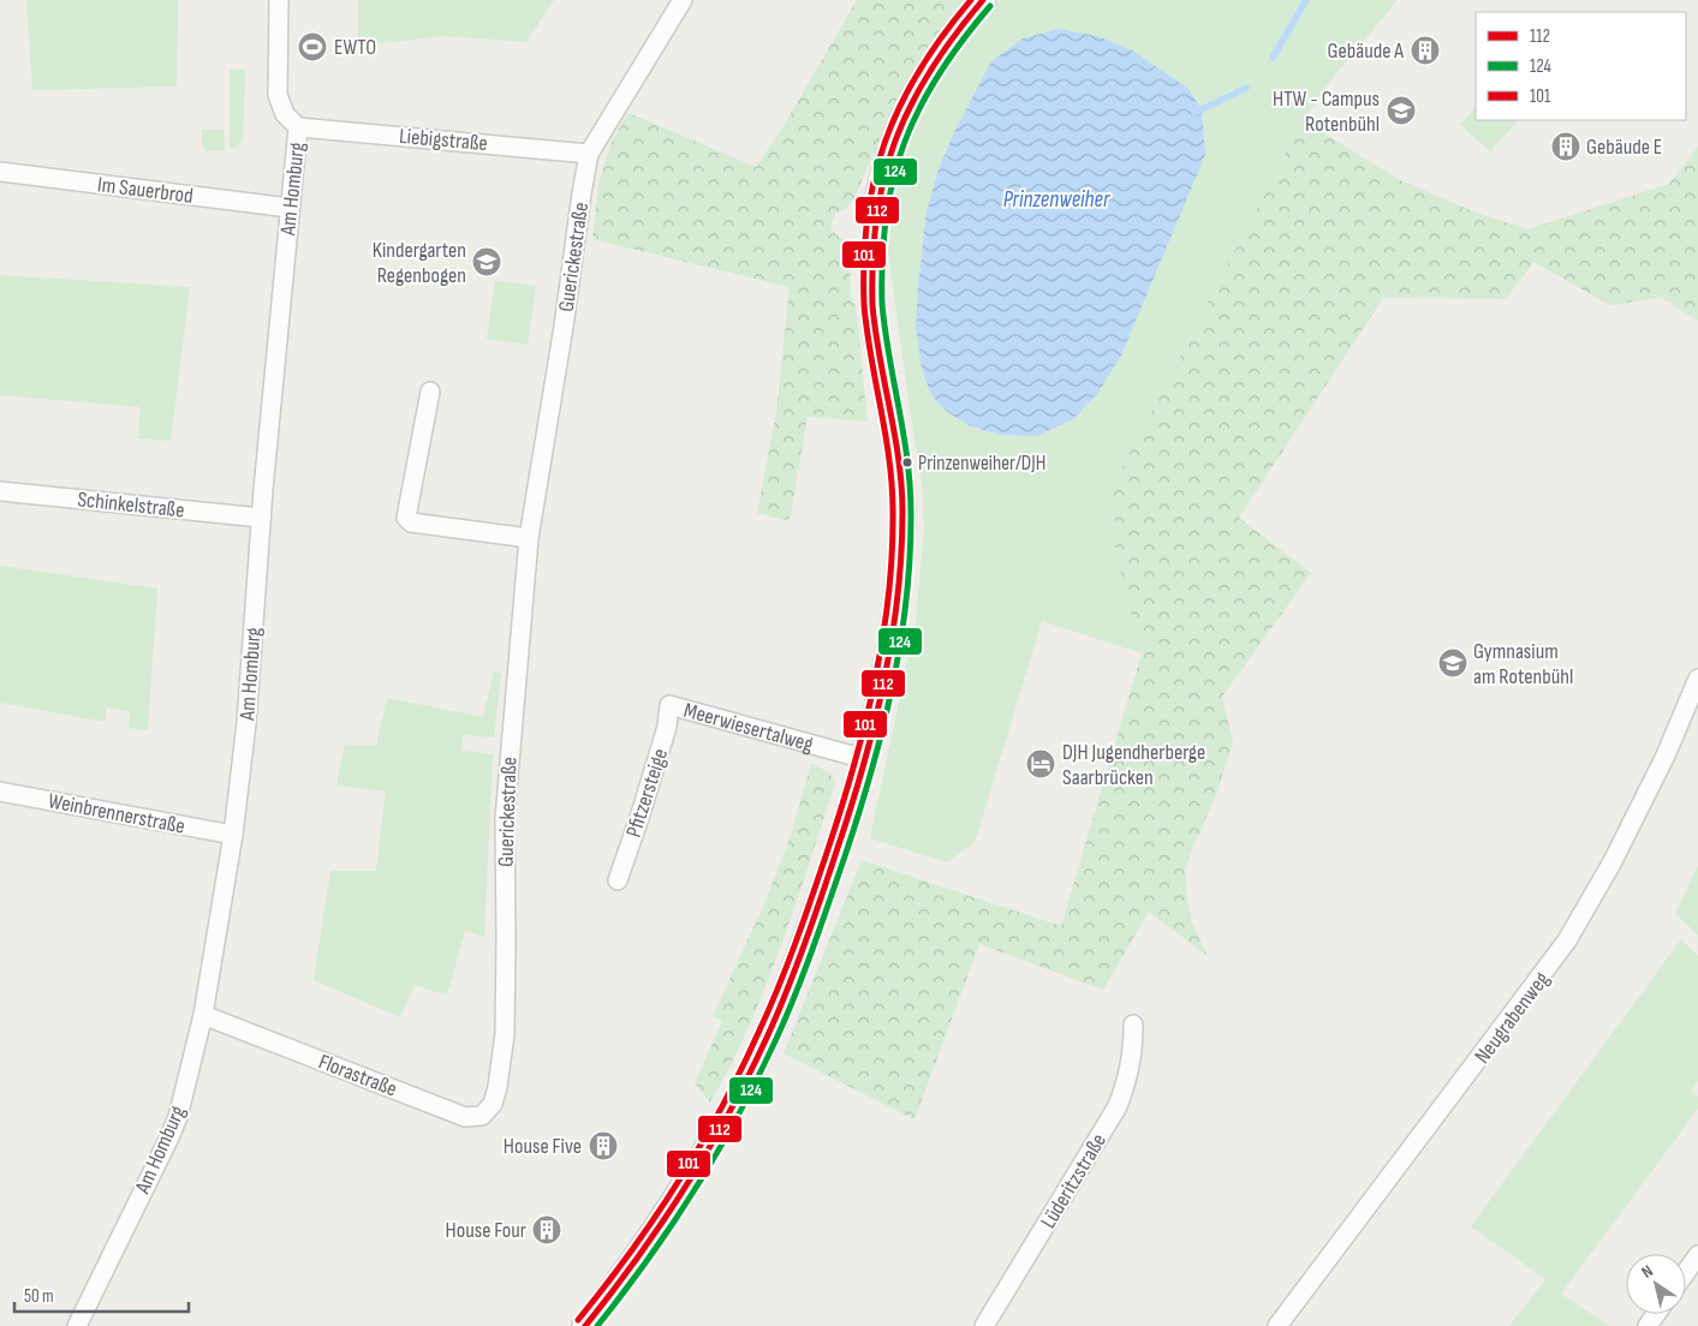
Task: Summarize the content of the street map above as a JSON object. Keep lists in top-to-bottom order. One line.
{"streets":{"street":["Liebigstraße","Am Homburg","Im Sauerbrod","Guerickestraße","Schinkelstraße","Meerwiesertalweg","Pfitzersteige","Weinbrennerstraße","Neugrabenweg","Florastraße","Lüderitzstraße"]},"crossings":[["Liebigstraße","Am Homburg"],["Liebigstraße","Guerickestraße"],["Am Homburg","Im Sauerbrod"],["Am Homburg","Schinkelstraße"],["Am Homburg","Weinbrennerstraße"],["Am Homburg","Florastraße"],["Guerickestraße","Florastraße"],["Meerwiesertalweg","Pfitzersteige"]],"water":["Prinzenweiher"],"places":{"sports":["EWTO"],"building":["Gebäude A","Gebäude E","House Five","House Four"],"school or university":["HTW - Campus Rotenbühl","Kindergarten Regenbogen","Gymnasium am Rotenbühl"],"other":["Prinzenweiher/DJH"],"hotel":["DJH Jugendherberge Saarbrücken"]},"lines":["transit line 112","transit line 101","transit line 124"],"legend":["112","124","101"],"scale_bar":"50 m","north":"top left"}
